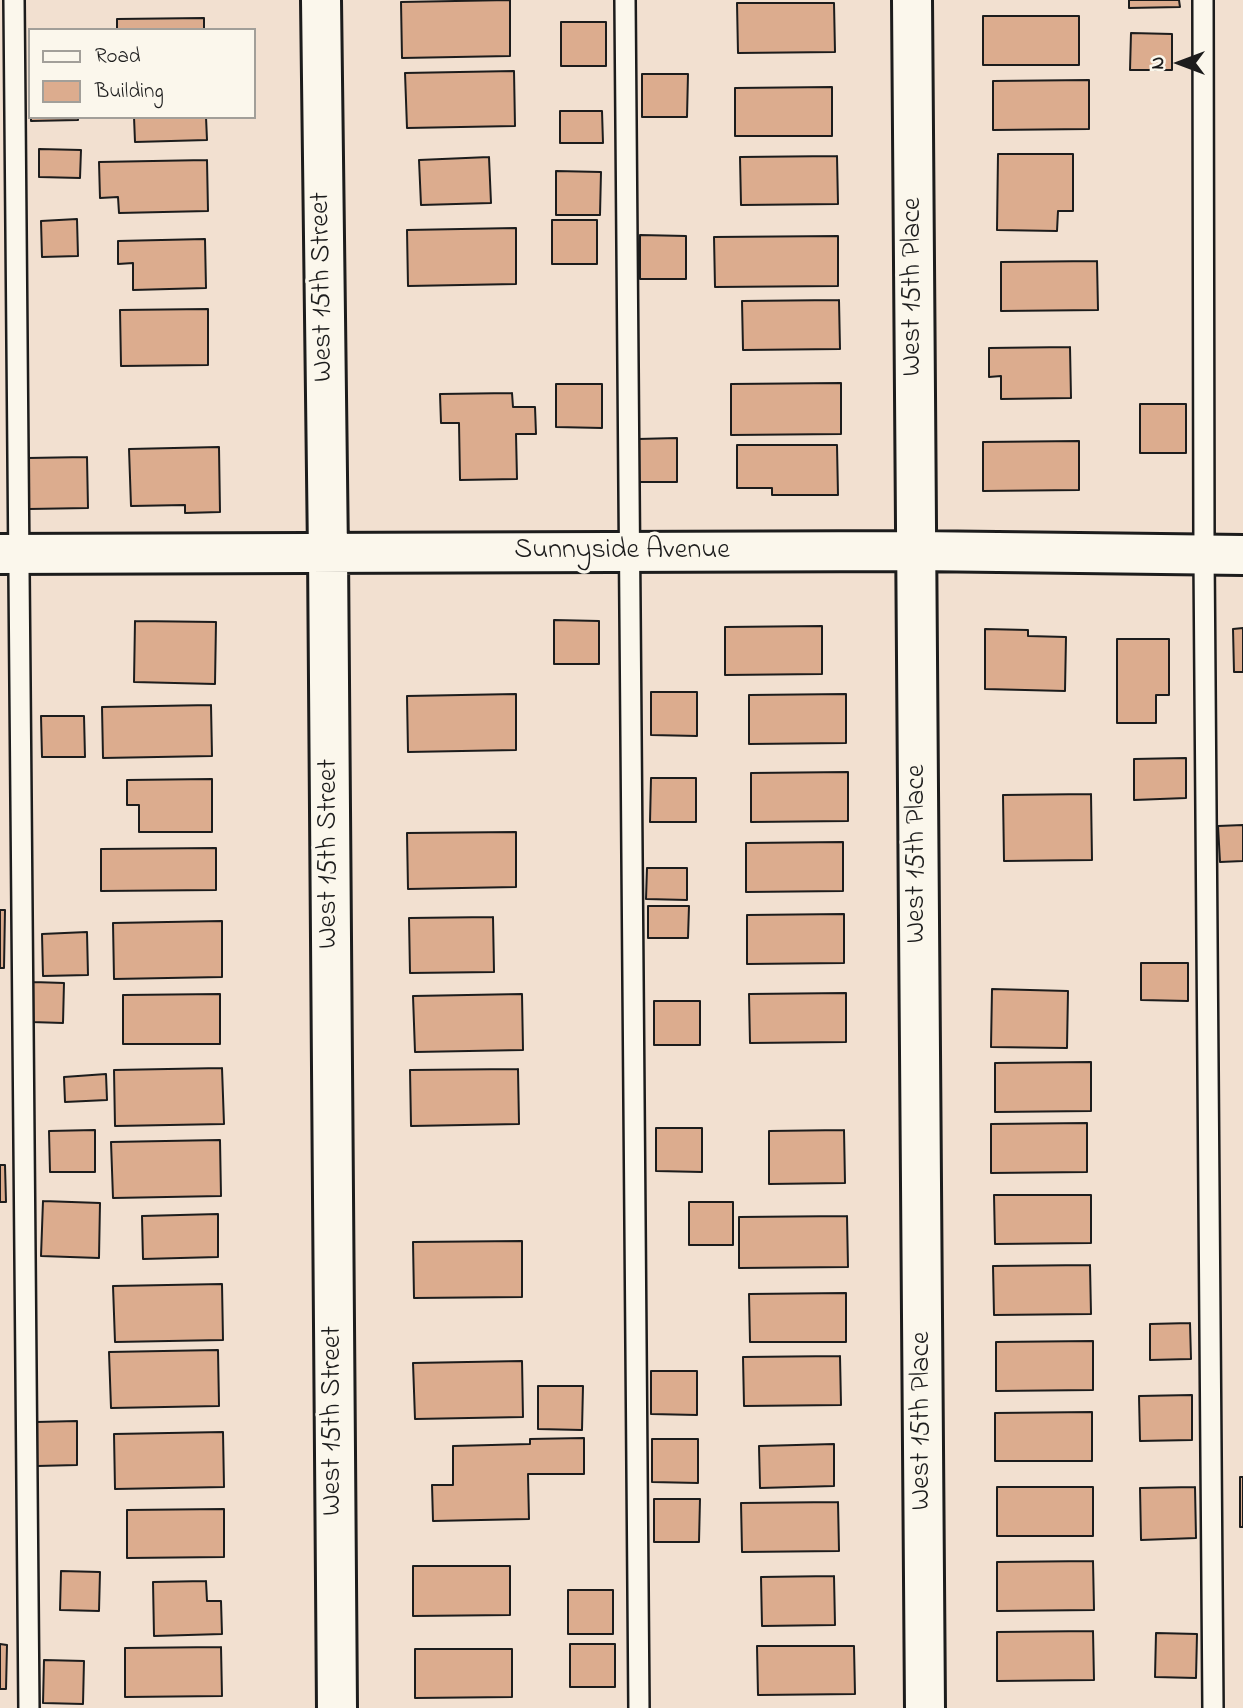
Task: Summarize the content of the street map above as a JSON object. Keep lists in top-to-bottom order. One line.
{"streets":{"street":["West 15th Street","West 15th Place","Sunnyside Avenue"]},"crossings":[["West 15th Street","Sunnyside Avenue"],["West 15th Place","Sunnyside Avenue"]],"legend":["Road","Building"],"north":"left"}
